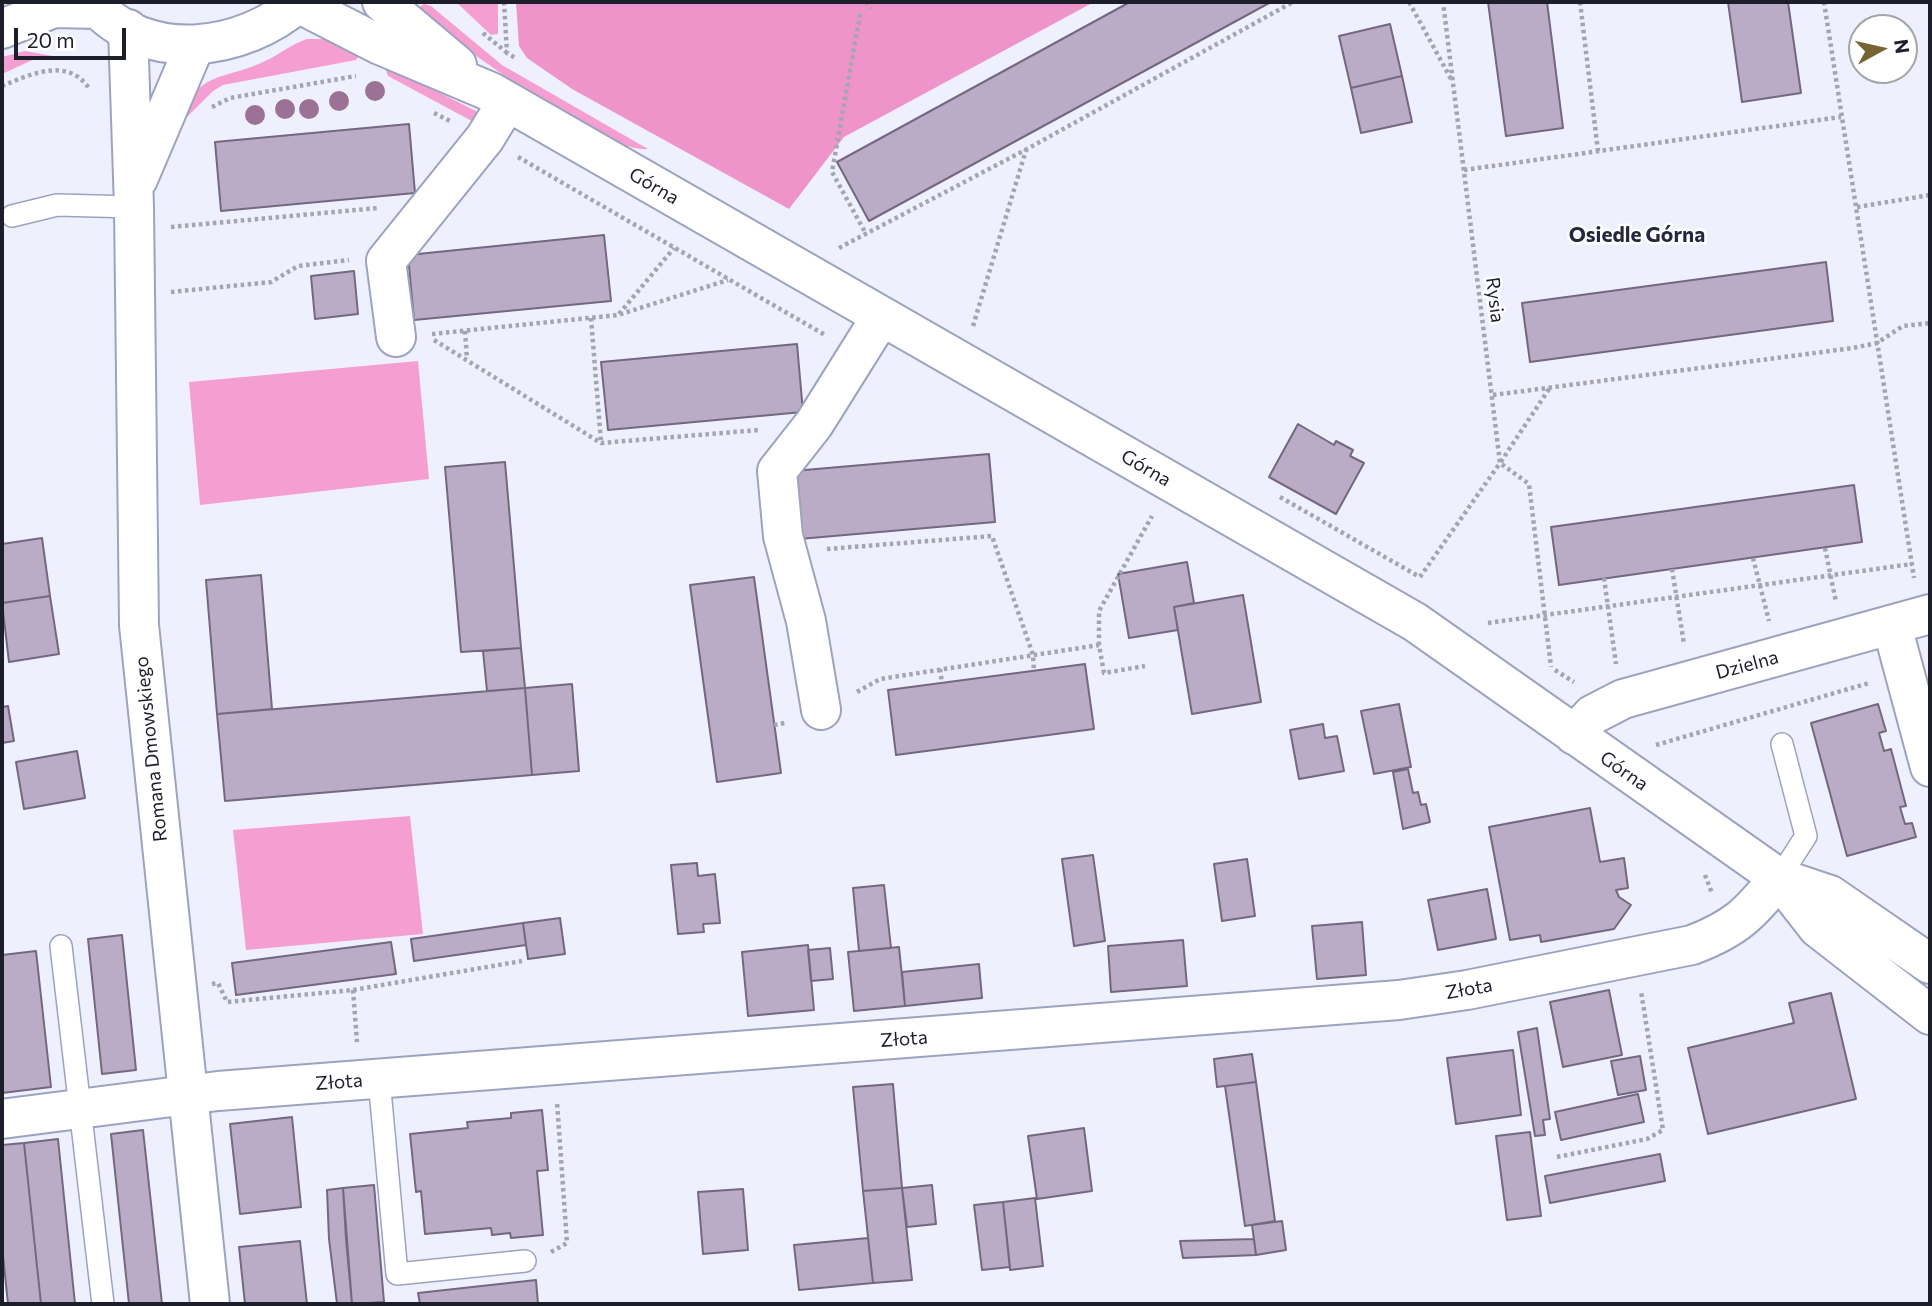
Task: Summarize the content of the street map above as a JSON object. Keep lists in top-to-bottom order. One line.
{"streets":{"street":["Górna","Dzielna","Romana Dmowskiego","Złota"],"path":["Rysia"]},"crossings":[["Górna","Dzielna"],["Górna","Złota"],["Romana Dmowskiego","Złota"]],"districts":["Osiedle Górna"],"scale_bar":"20 m","north":"right"}
